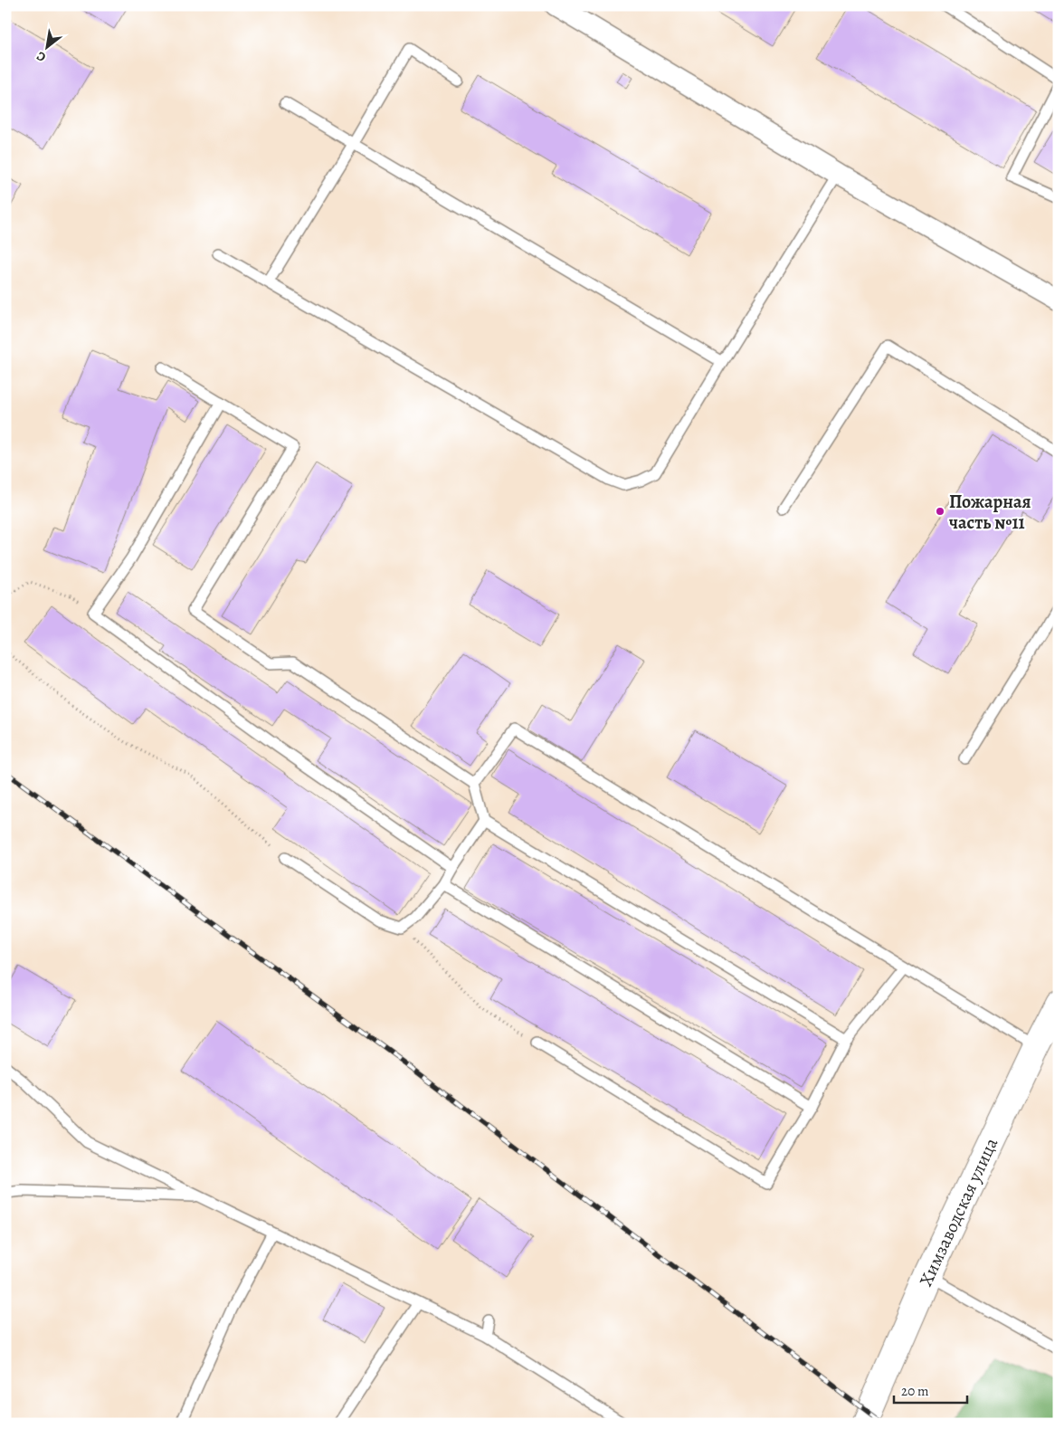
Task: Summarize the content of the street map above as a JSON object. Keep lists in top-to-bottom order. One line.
{"streets":{"street":["Химзаводская улица"]},"places":["Пожарная часть №11"],"scale_bar":"20 m","north":"bottom left"}
